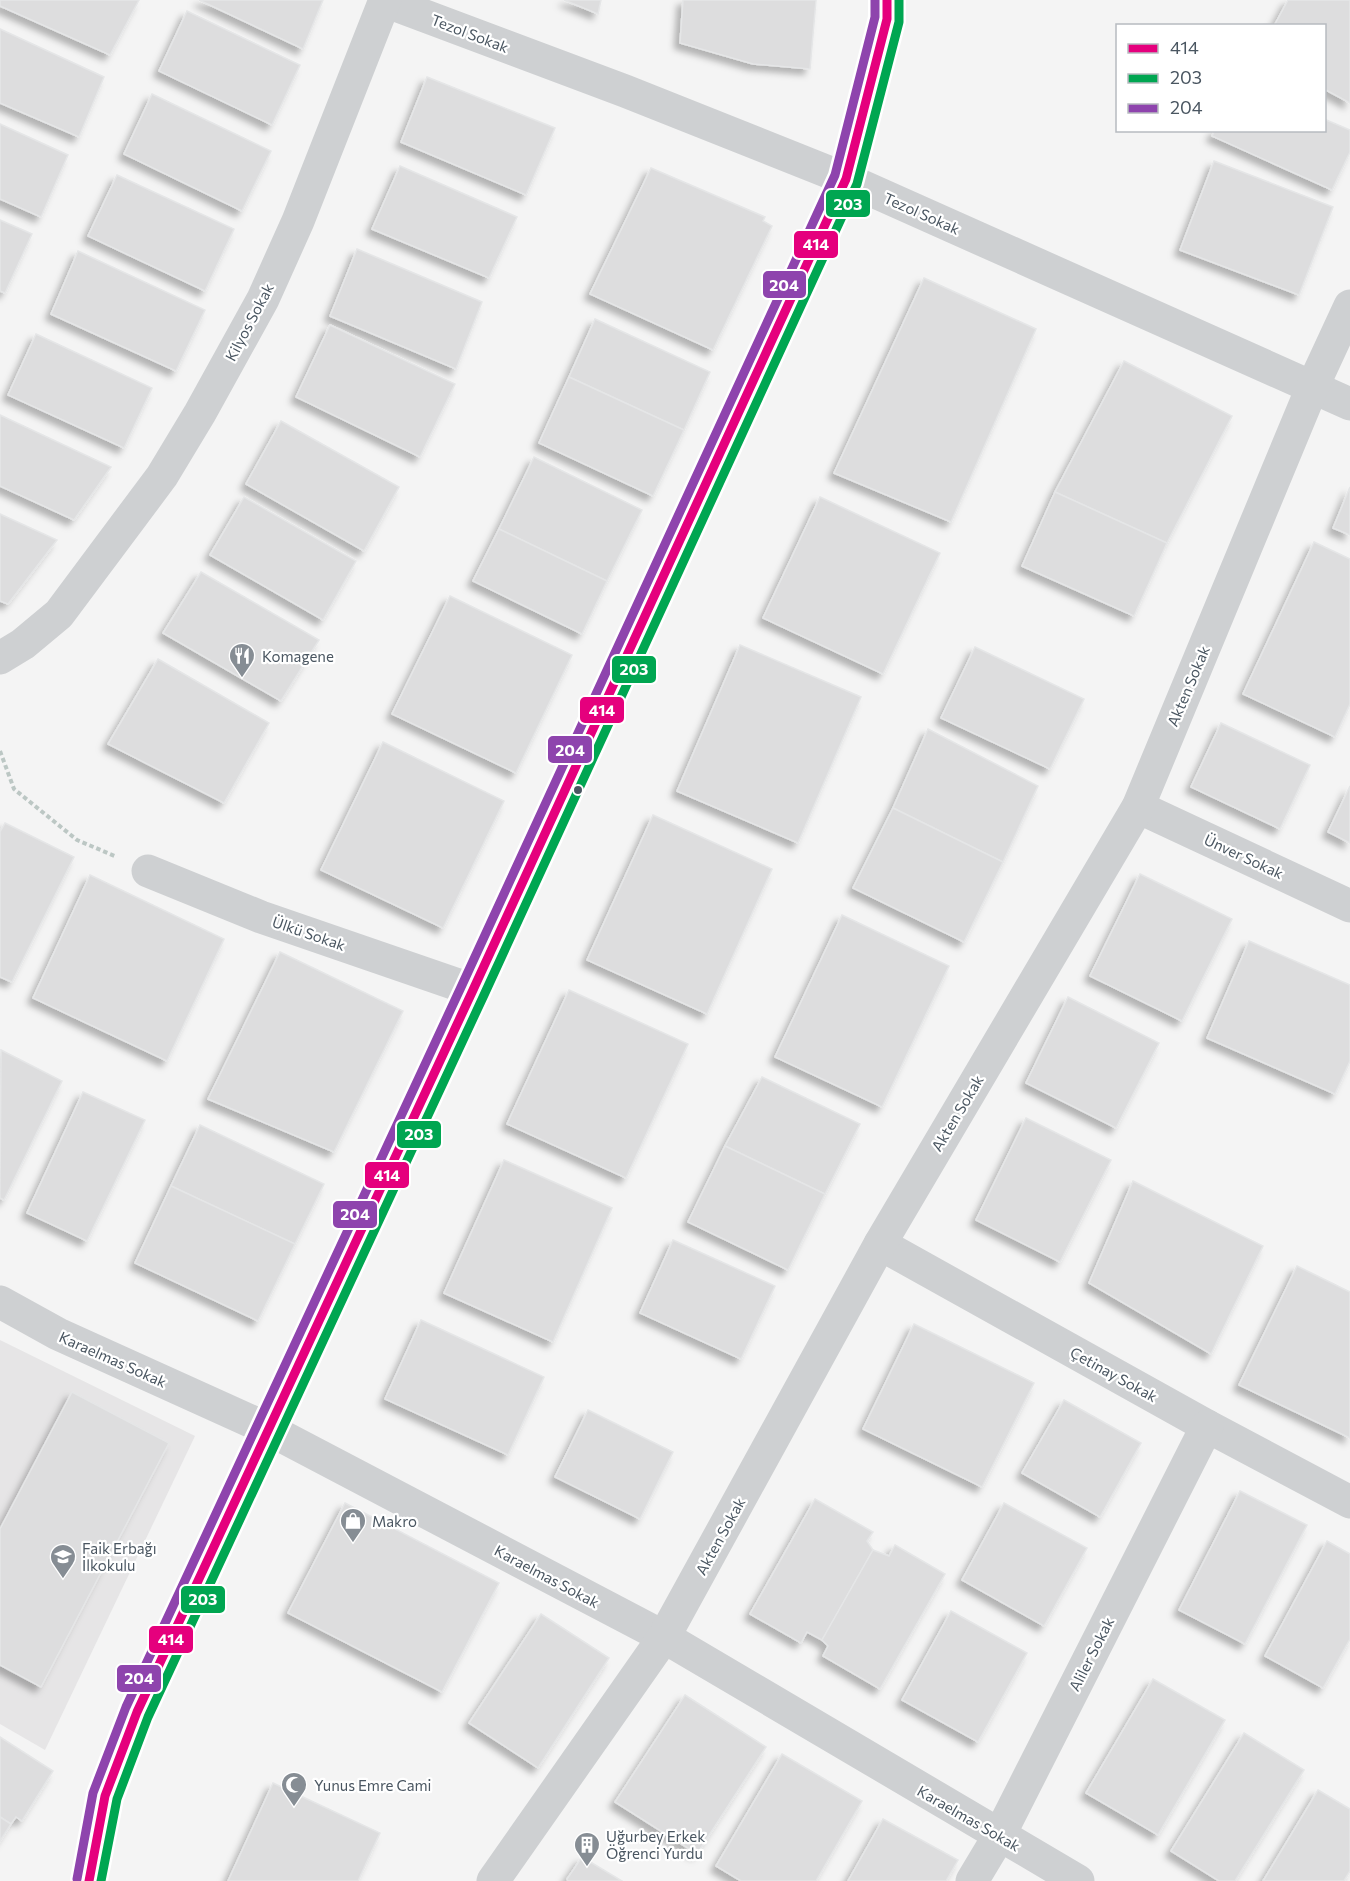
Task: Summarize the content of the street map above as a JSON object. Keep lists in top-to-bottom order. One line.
{"streets":{"street":["Tezol Sokak","Kilyos Sokak","Akten Sokak","Ünver Sokak","Ülkü Sokak","Karaelmas Sokak","Çetinay Sokak","Aliler Sokak"]},"crossings":[["Tezol Sokak","Kilyos Sokak"],["Tezol Sokak","Akten Sokak"],["Akten Sokak","Ünver Sokak"],["Akten Sokak","Karaelmas Sokak"],["Akten Sokak","Çetinay Sokak"],["Karaelmas Sokak","Aliler Sokak"],["Çetinay Sokak","Aliler Sokak"]],"places":{"restaurant":["Komagene"],"shop":["Makro"],"school or university":["Faik Erbağı İlkokulu"],"mosque":["Yunus Emre Cami"],"building":["Uğurbey Erkek Öğrenci Yurdu"]},"lines":["transit line 414","transit line 203","transit line 204"],"legend":["414","203","204"]}
